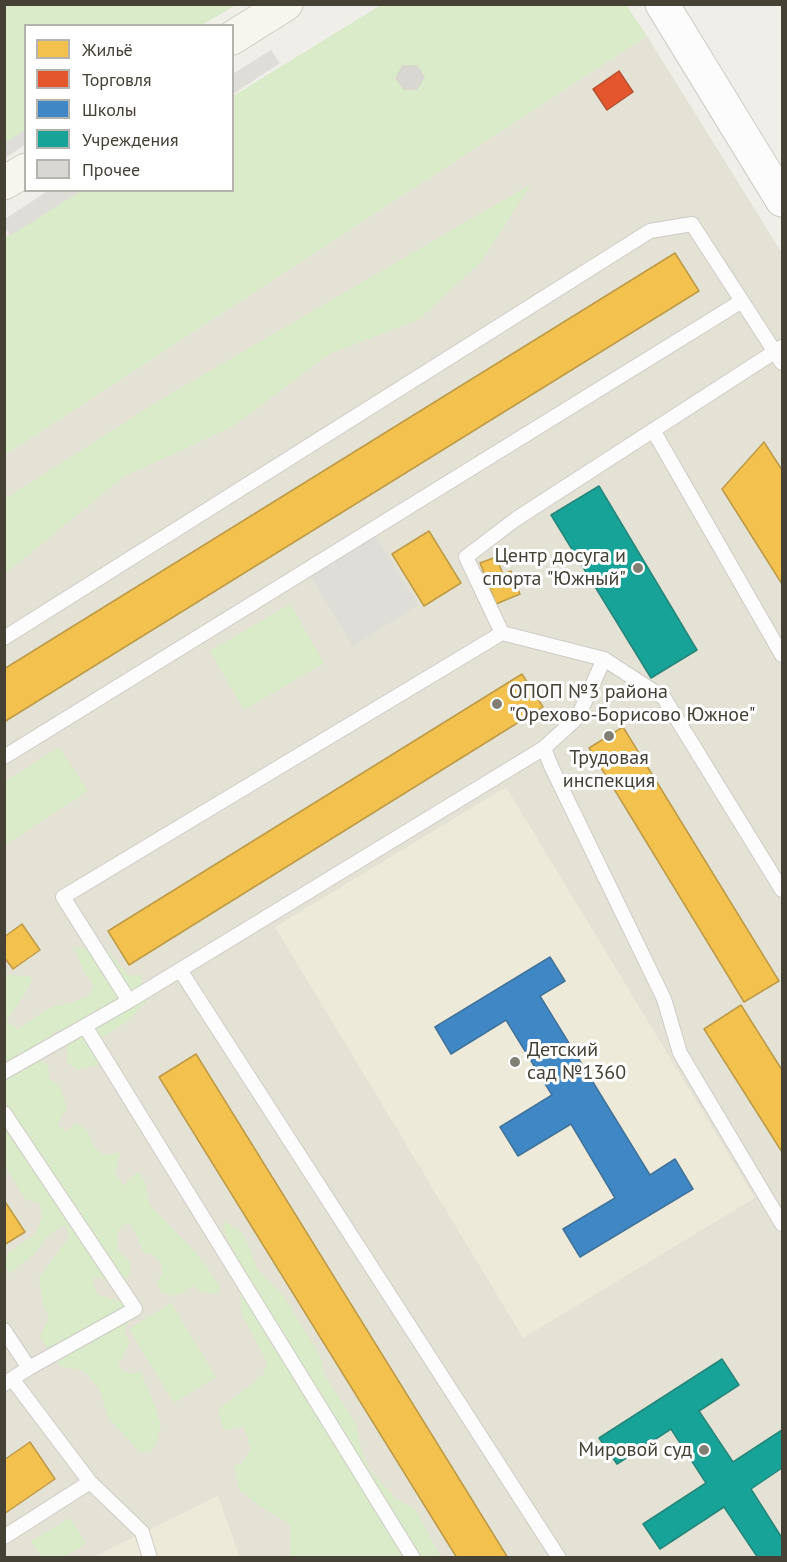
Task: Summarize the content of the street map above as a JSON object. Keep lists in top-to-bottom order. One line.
{"places":["Центр досуга и спорта \"Южный\"","ОПОП №3 района \"Орехово-Борисово Южное\"","Трудовая инспекция","Детский сад №1360","Мировой суд"],"legend":["Жильё","Торговля","Школы","Учреждения","Прочее"]}
